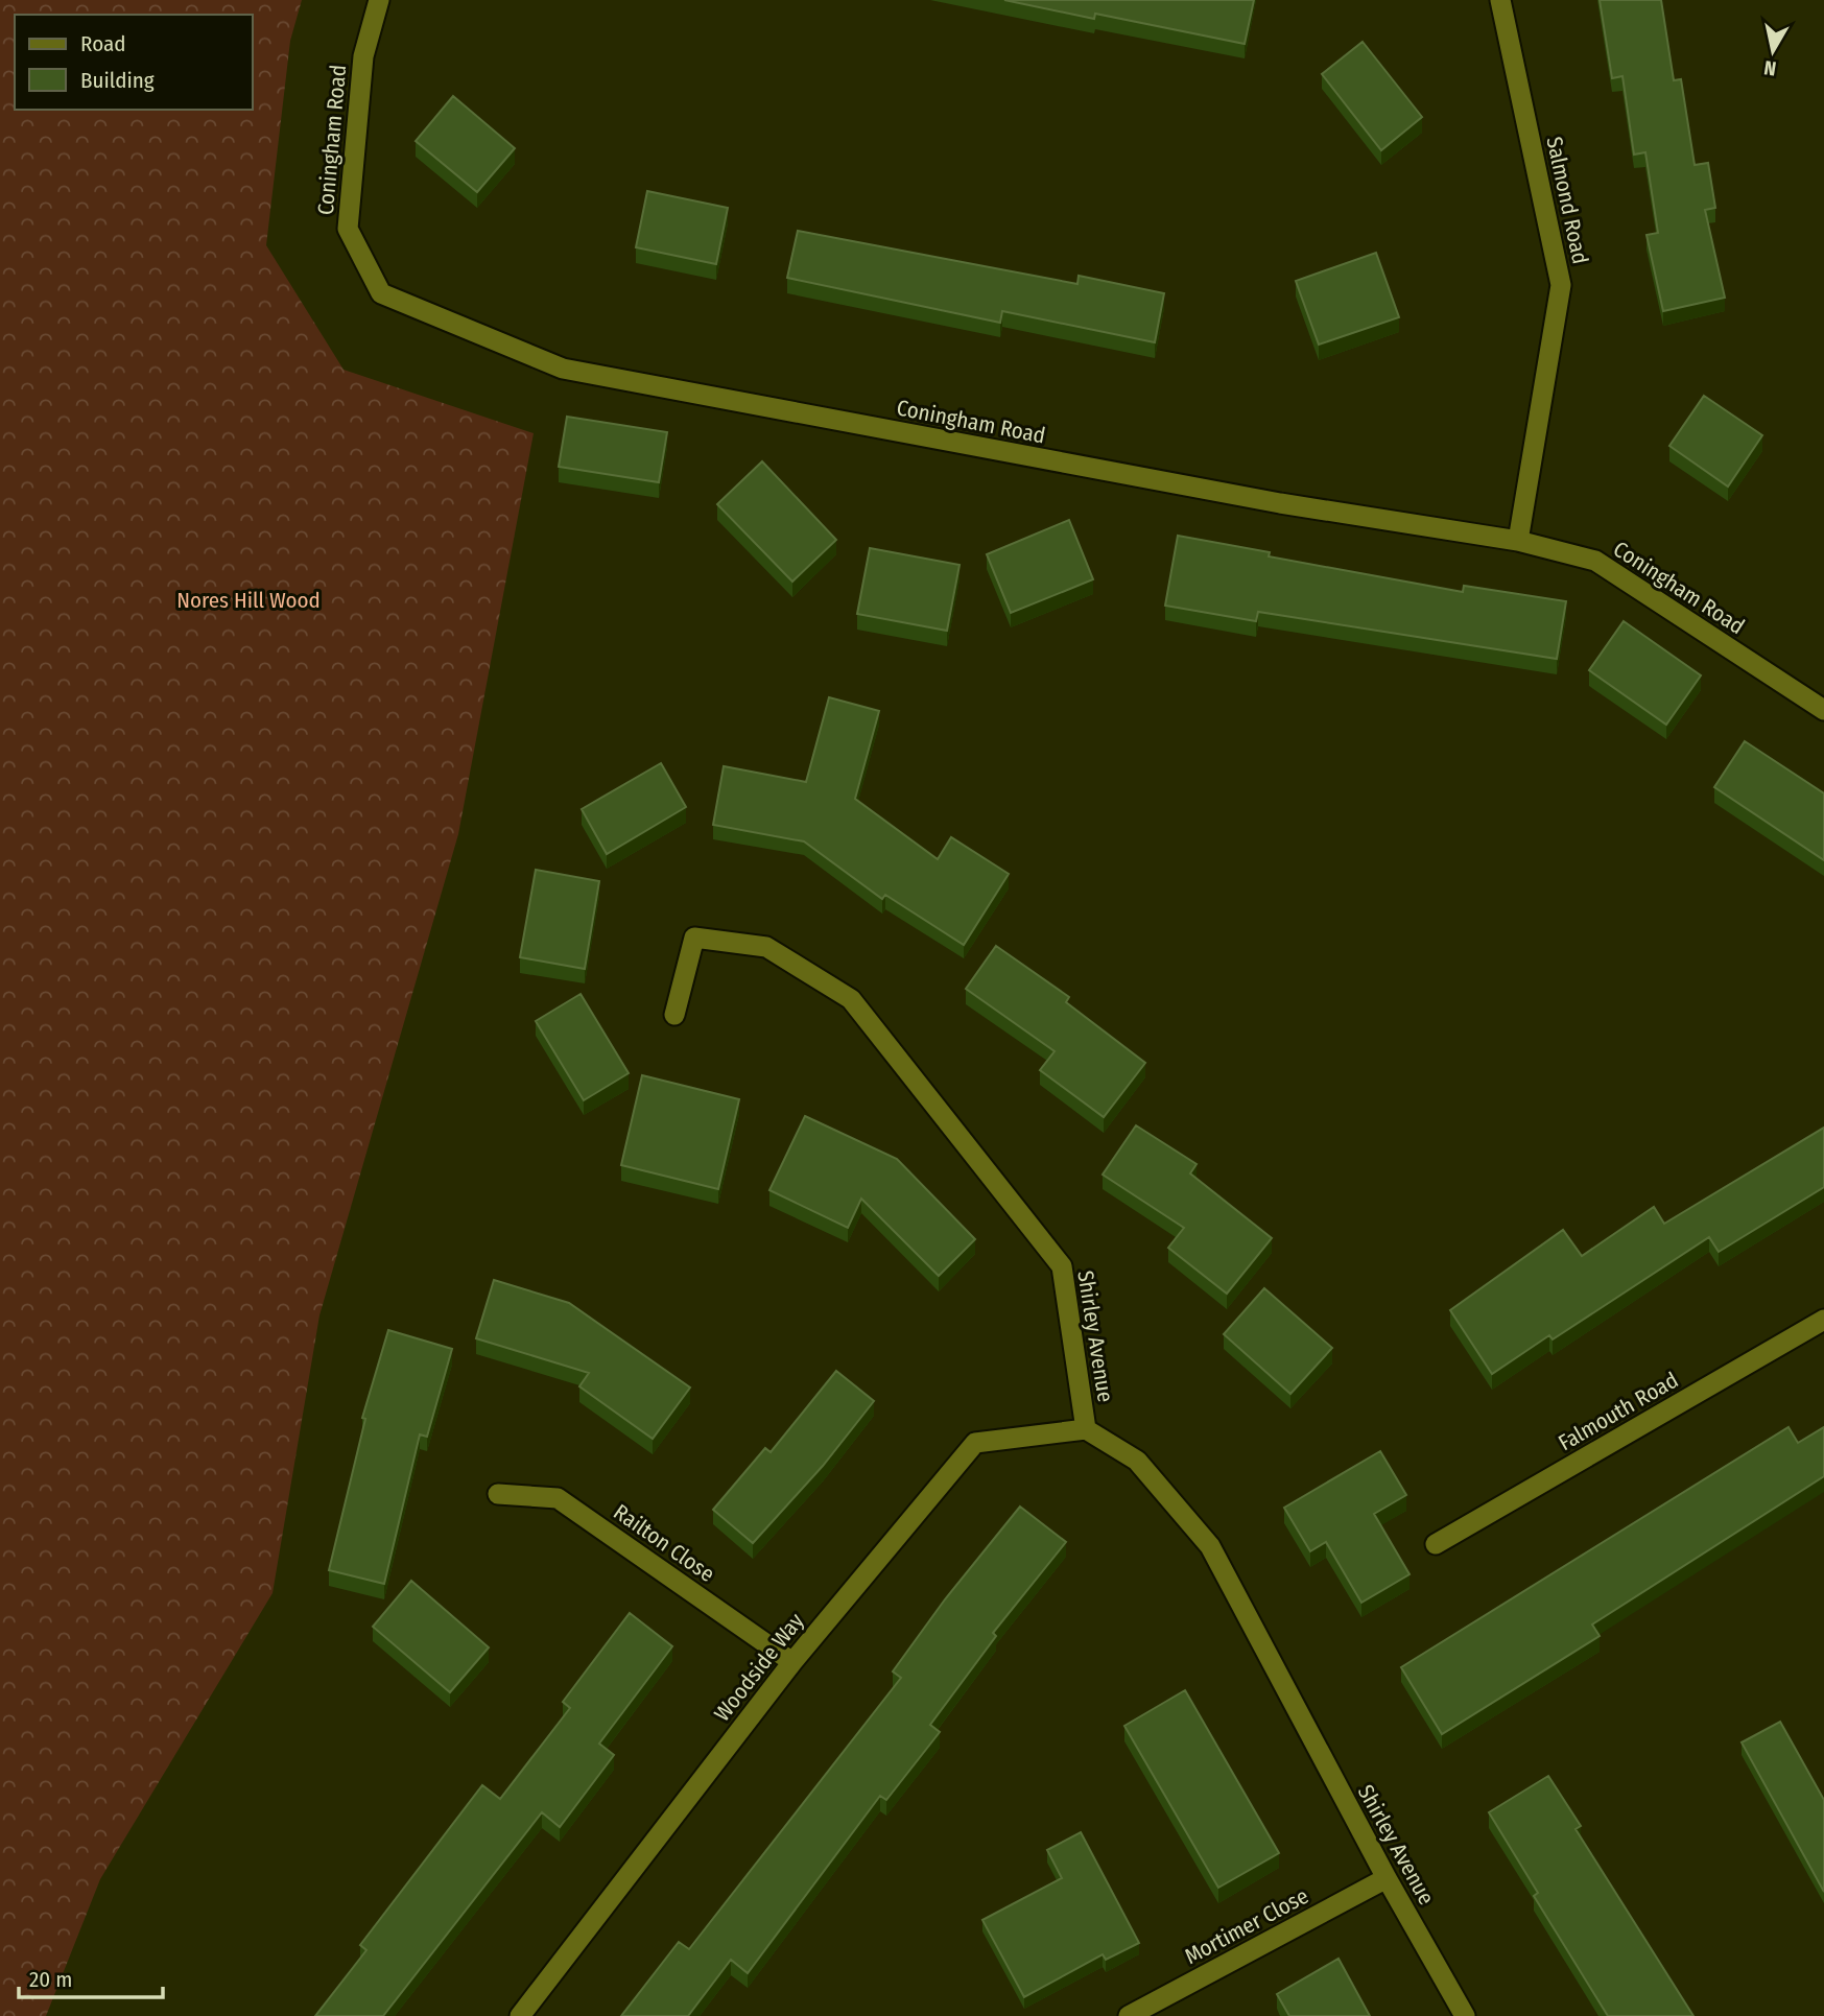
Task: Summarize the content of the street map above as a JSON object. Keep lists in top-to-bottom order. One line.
{"streets":{"street":["Coningham Road","Salmond Road","Shirley Avenue","Falmouth Road","Railton Close","Woodside Way","Mortimer Close"]},"crossings":[["Coningham Road","Salmond Road"],["Shirley Avenue","Woodside Way"],["Shirley Avenue","Mortimer Close"],["Railton Close","Woodside Way"]],"parks":["Nores Hill Wood"],"legend":["Road","Building"],"scale_bar":"20 m","north":"bottom"}
